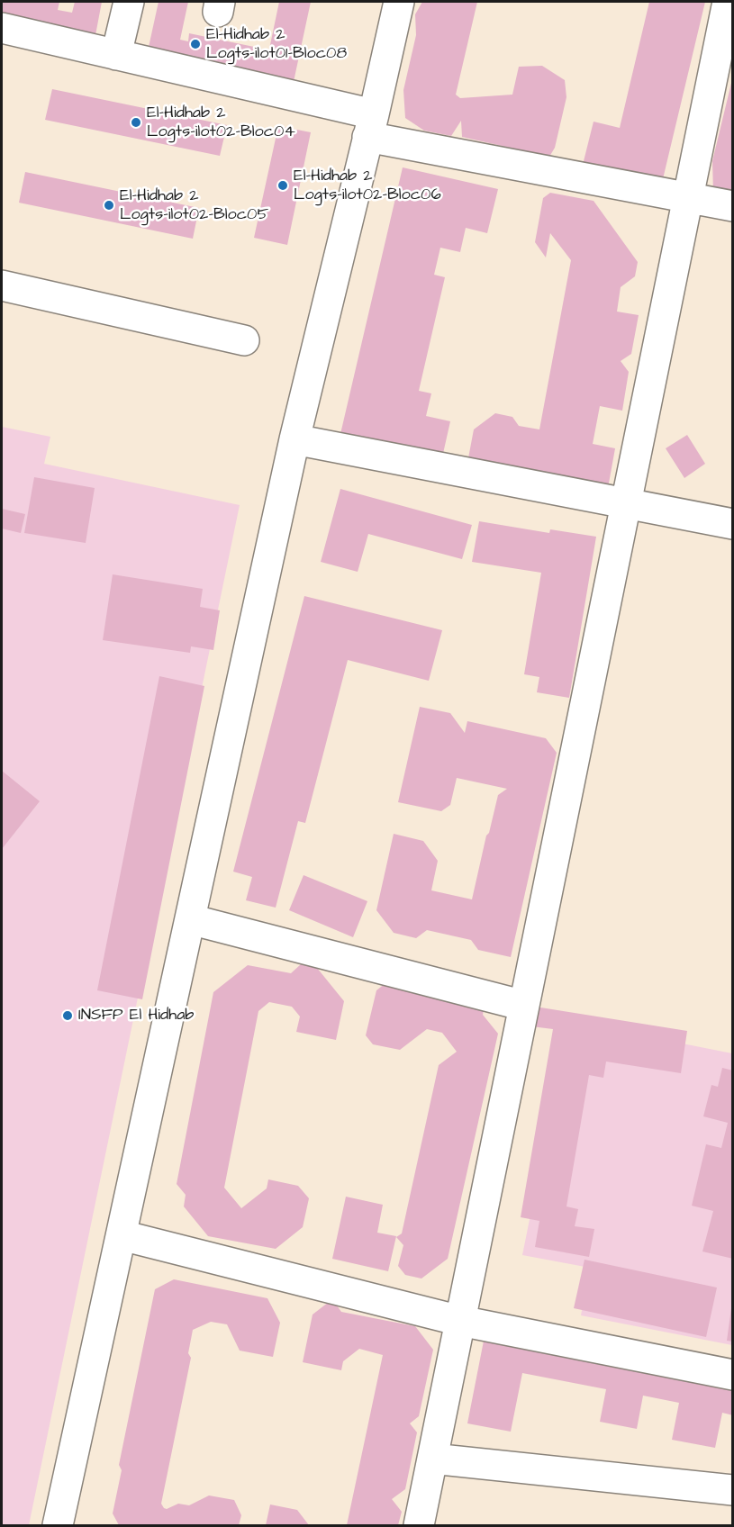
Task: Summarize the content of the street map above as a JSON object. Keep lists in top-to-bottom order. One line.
{"places":["El-Hidhab 2 Logts-ilot01-Bloc08","El-Hidhab 2 Logts-ilot02-Bloc04","El-Hidhab 2 Logts-ilot02-Bloc06","El-Hidhab 2 Logts-ilot02-Bloc05","INSFP El Hidhab"]}
